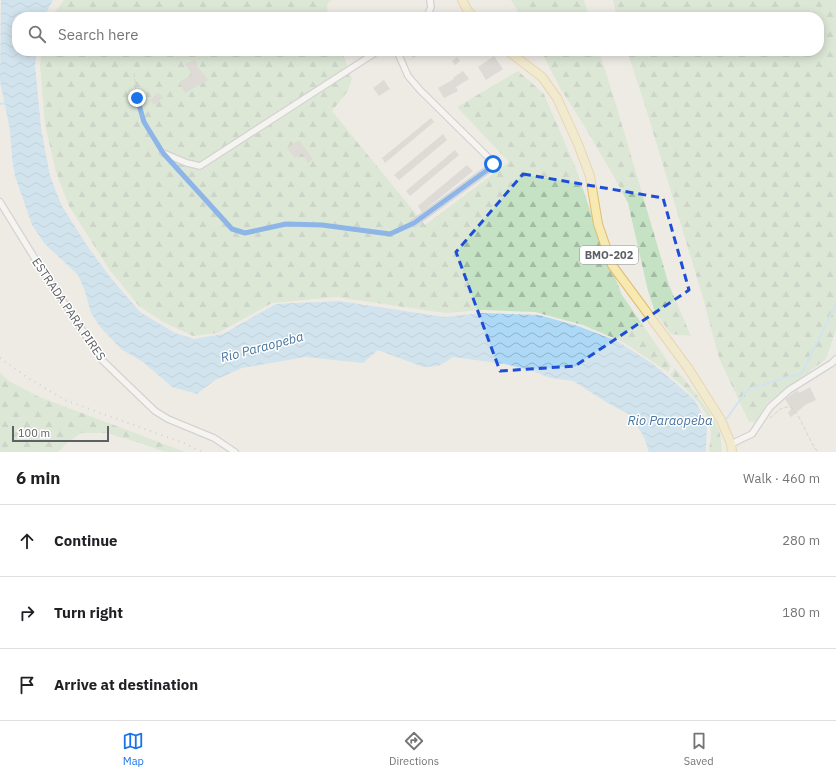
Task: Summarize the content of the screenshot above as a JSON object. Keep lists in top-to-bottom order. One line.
{"streets":{"main road":["BMO-202"],"street":["ESTRADA PARA PIRES"]},"water":["Rio Paraopeba"],"scale_bar":"100 m","page":{"search":"Search here","scale":"100 m","heading":["6 min","Walk · 460 m"],"list":[["Continue","280 m"],["Turn right","180 m"],"Arrive at destination"],"nav":["Map","Directions","Saved"]}}
